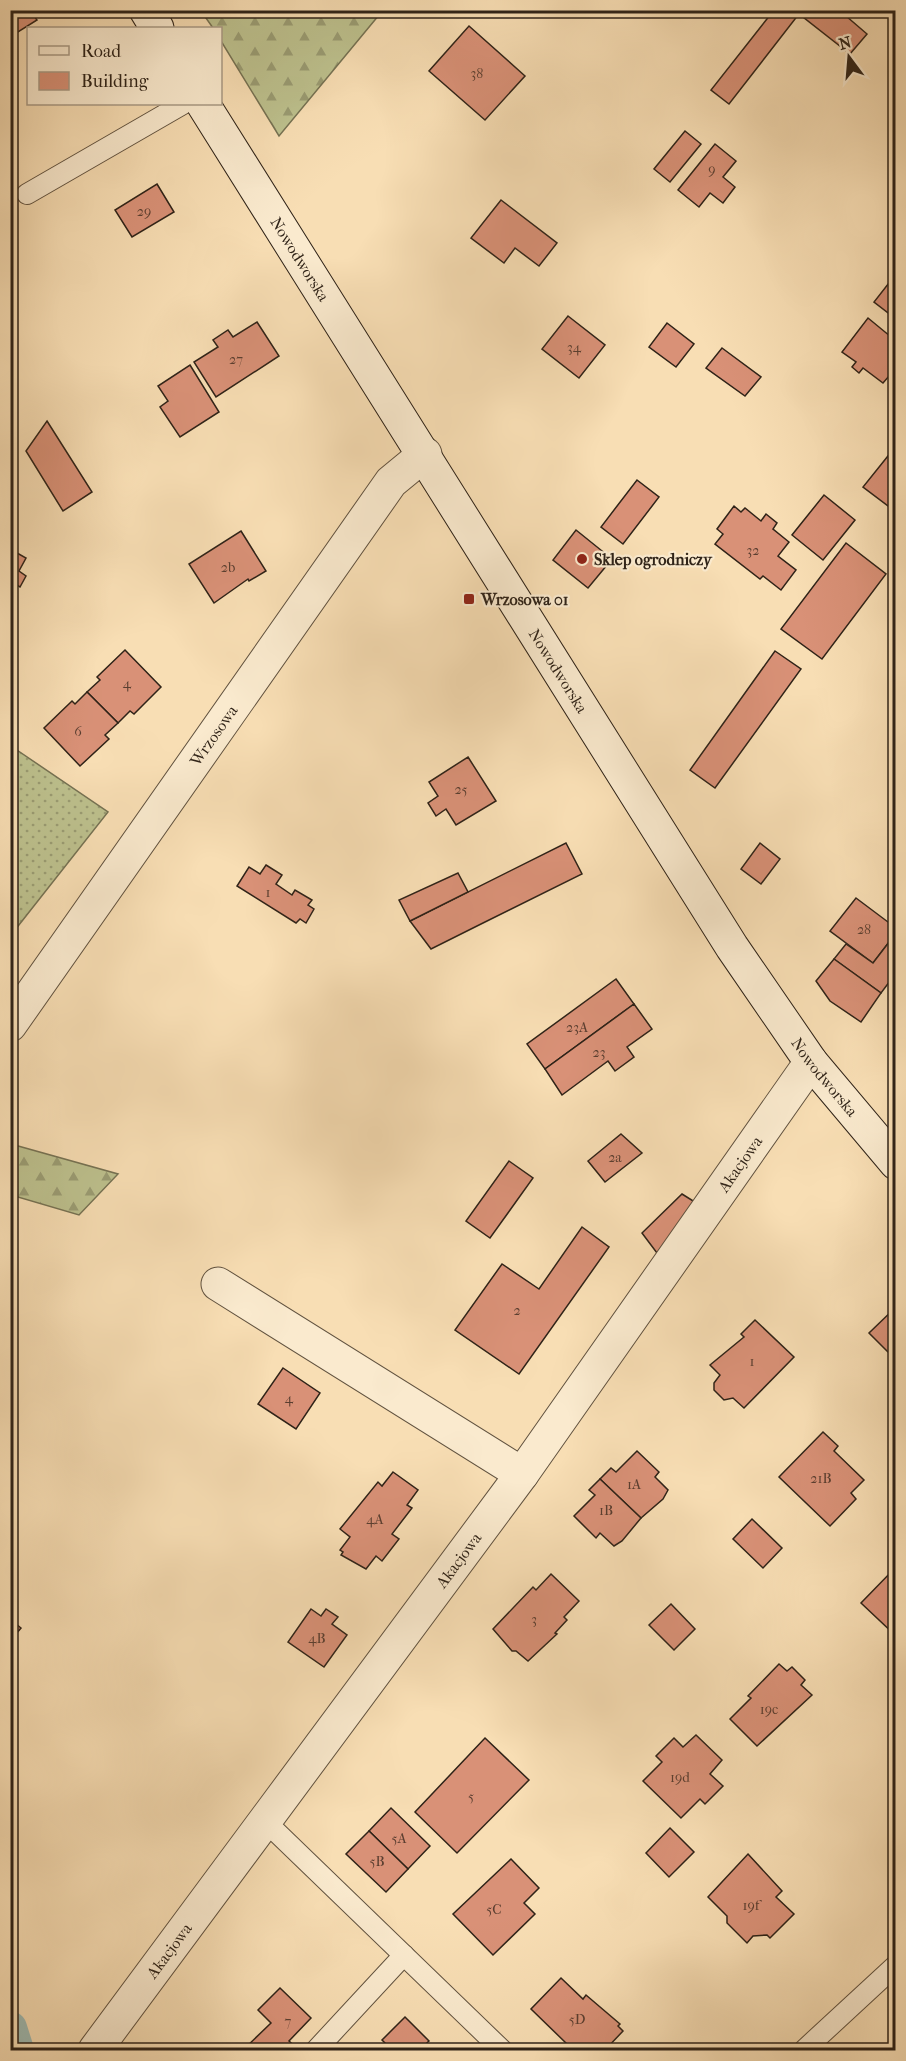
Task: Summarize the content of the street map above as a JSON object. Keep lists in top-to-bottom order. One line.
{"streets":{"street":["Nowodworska","Wrzosowa","Akacjowa"]},"crossings":[["Nowodworska","Wrzosowa"],["Nowodworska","Akacjowa"]],"places":{"other":["Sklep ogrodniczy"],"transit":["Wrzosowa 01"]},"house_numbers":["38","9","29","34","27","32","2b","4","6","25","1","28","23A","23","2a","2","1","4","21B","1A","1B","4A","3","4B","19c","19d","5","5A","5B","19f","5C","5D","7"],"legend":["Road","Building"],"north":"top"}
